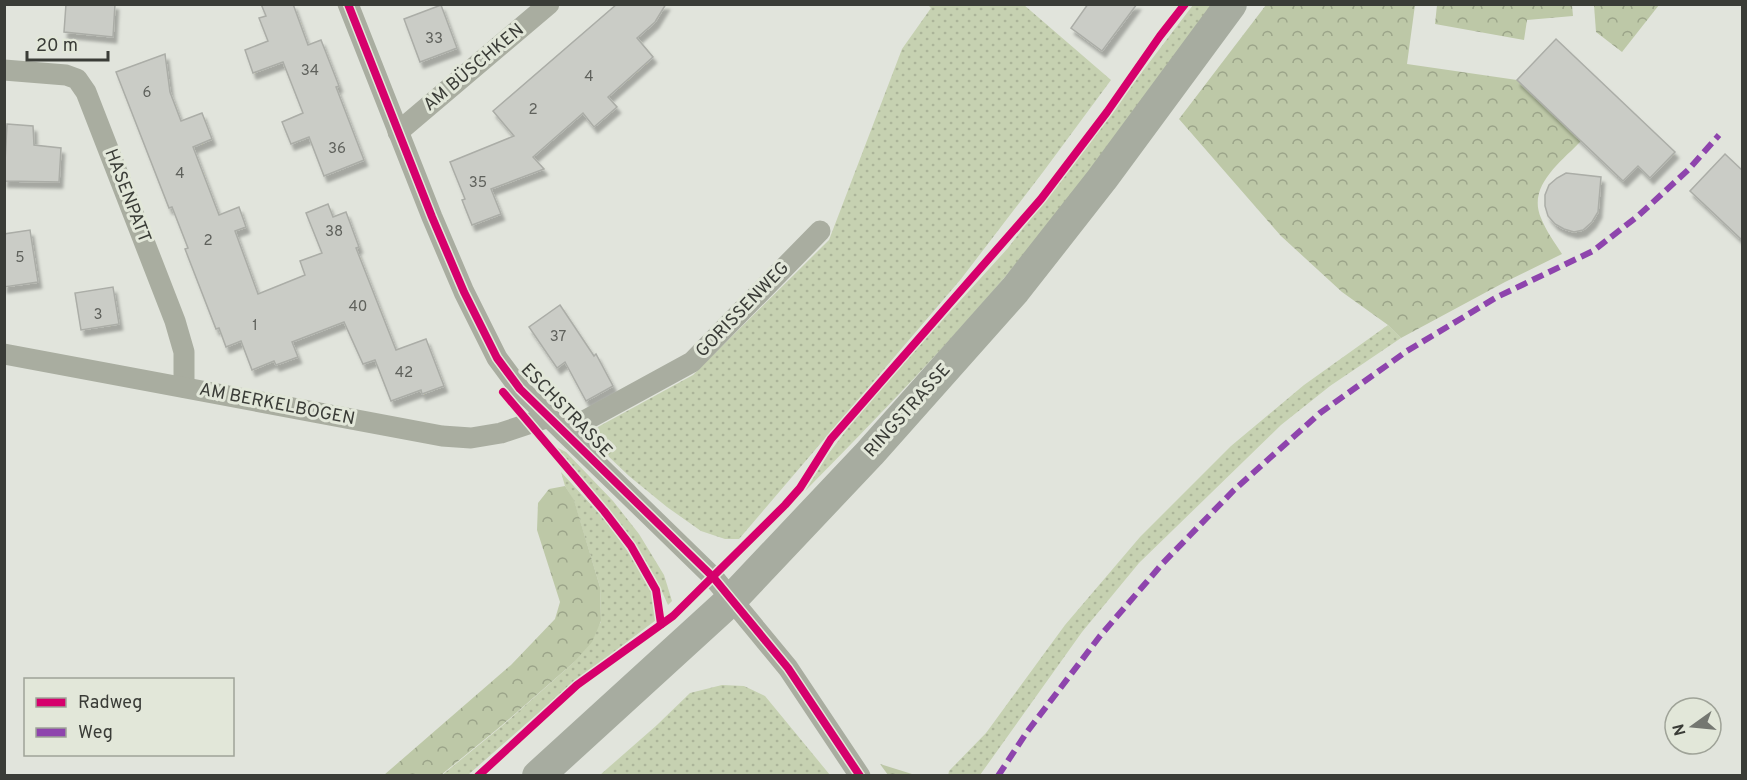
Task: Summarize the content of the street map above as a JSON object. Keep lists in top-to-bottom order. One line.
{"streets":{"main road":["RINGSTRASSE"],"street":["AM BÜSCHKEN","HASENPATT","GORISSENWEG","AM BERKELBOGEN","ESCHSTRASSE"]},"crossings":[["AM BÜSCHKEN","ESCHSTRASSE"],["HASENPATT","AM BERKELBOGEN"],["GORISSENWEG","ESCHSTRASSE"],["AM BERKELBOGEN","ESCHSTRASSE"],["ESCHSTRASSE","RINGSTRASSE"]],"house_numbers":["33","34","4","6","2","36","4","35","38","2","5","40","3","1","37","42"],"legend":["Radweg","Weg"],"scale_bar":"20 m","north":"left"}
